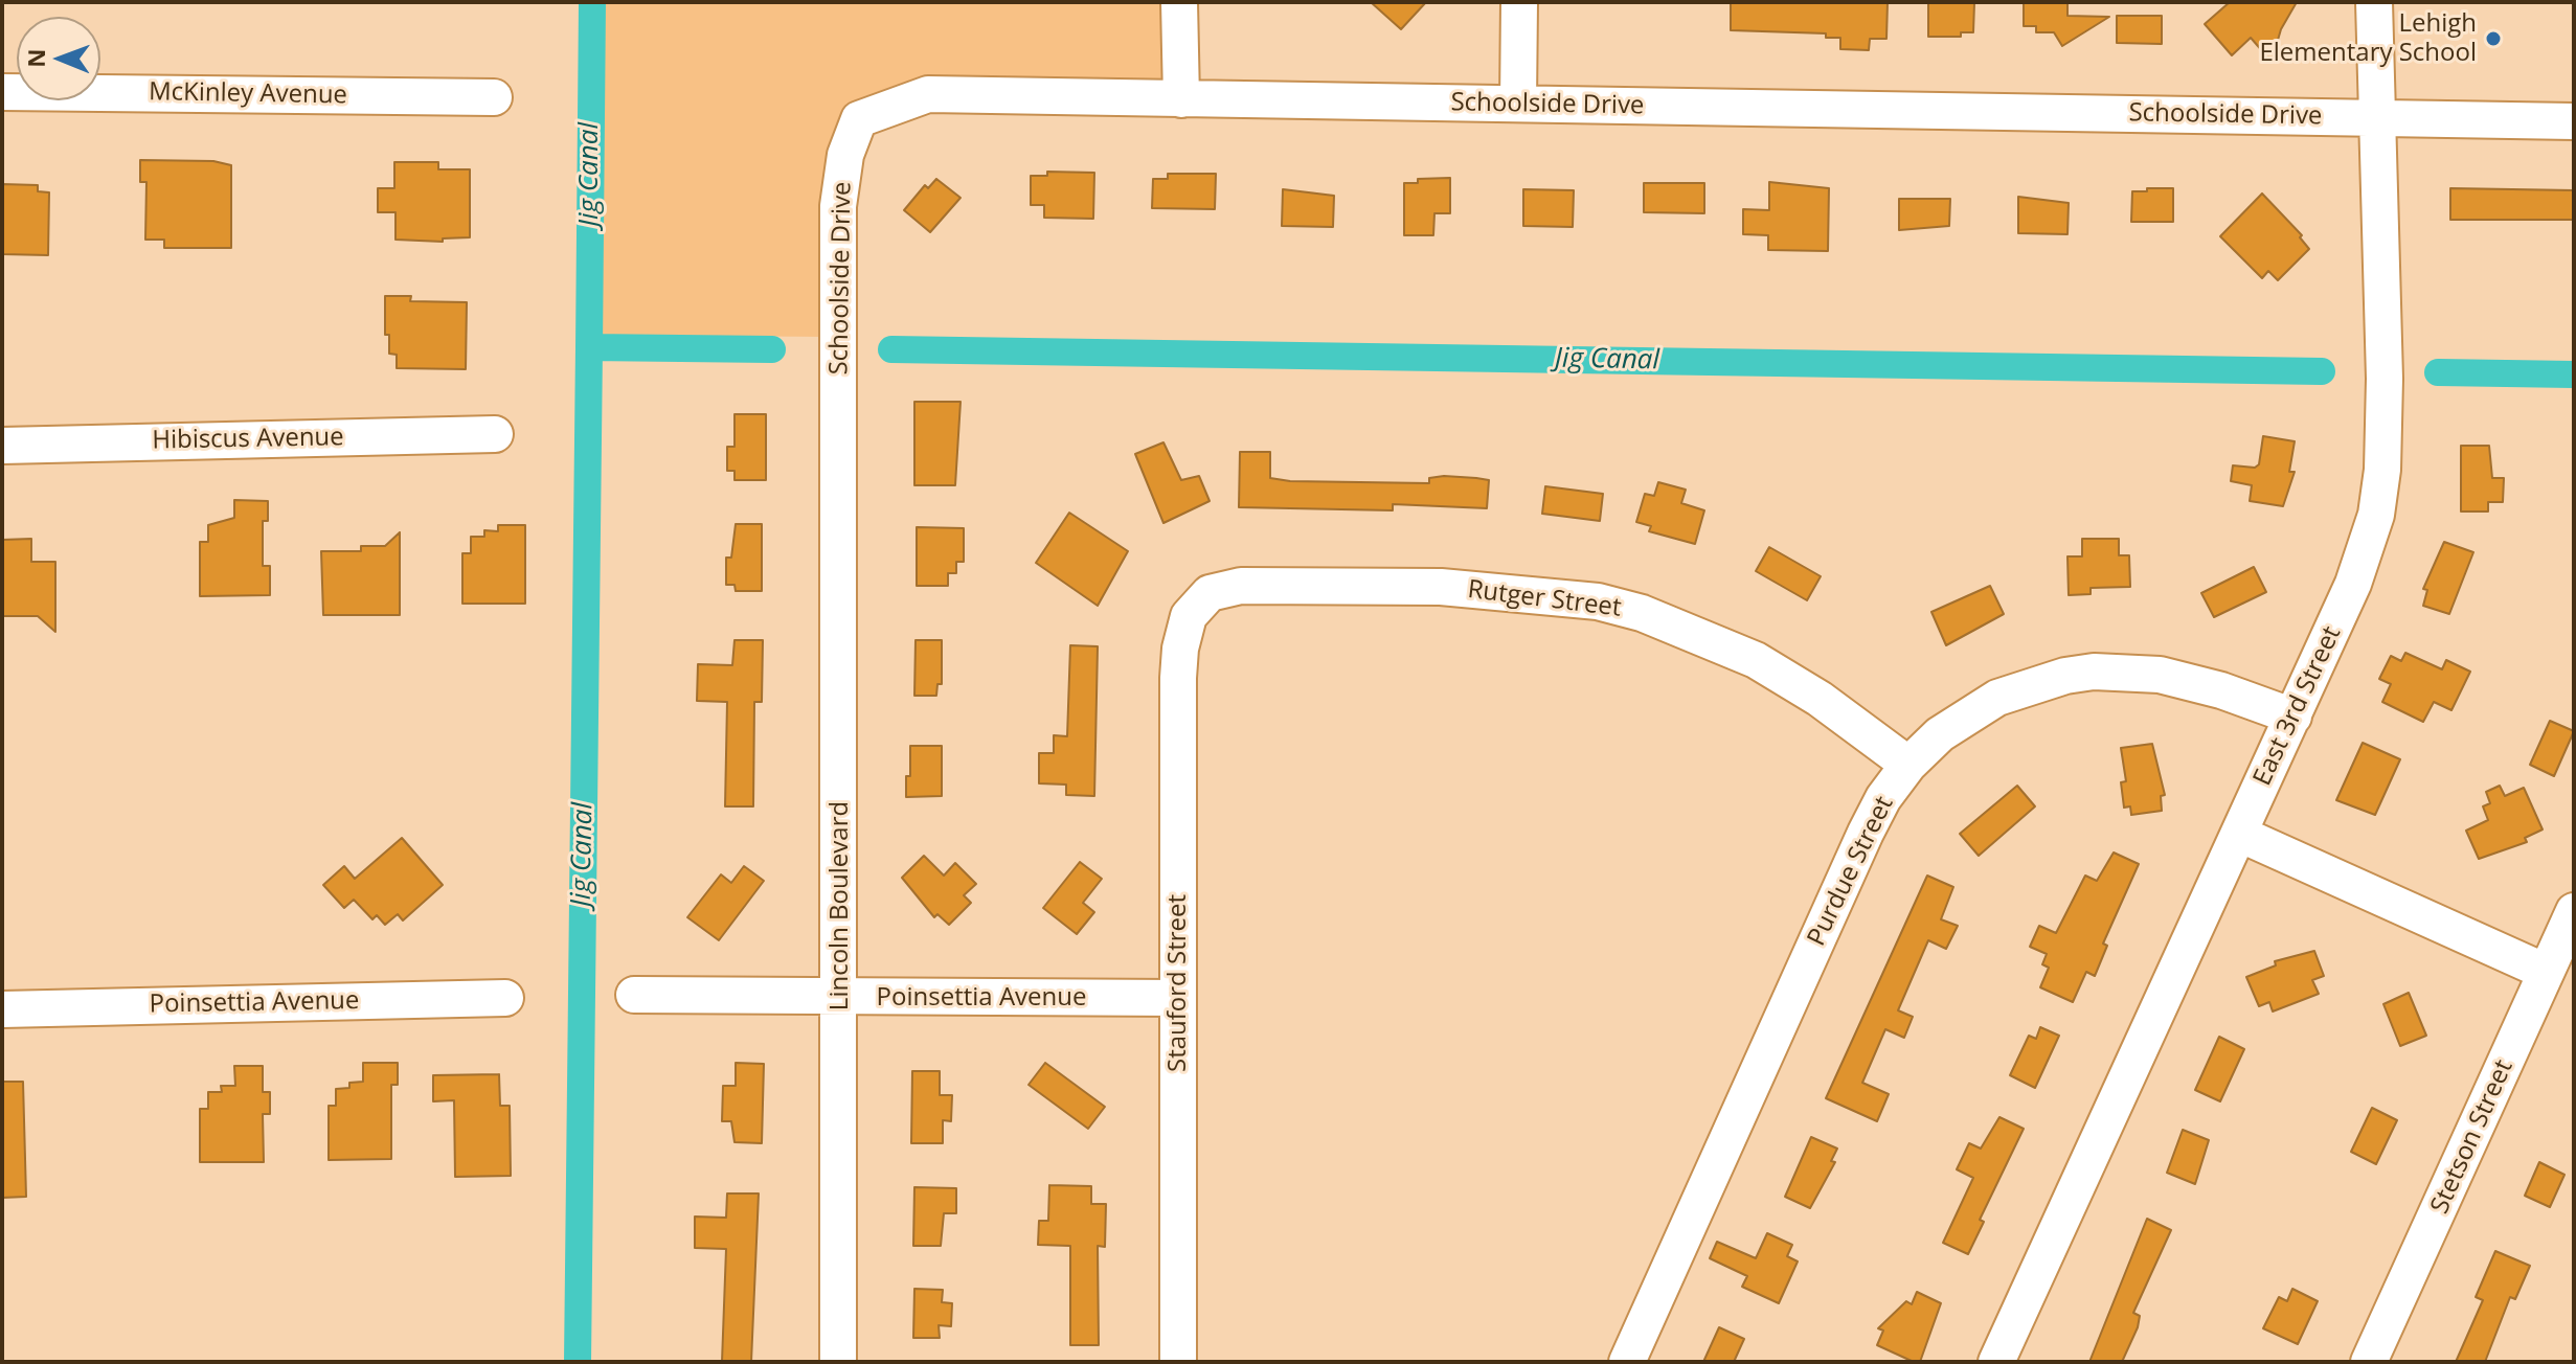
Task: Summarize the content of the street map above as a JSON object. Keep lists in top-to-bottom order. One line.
{"streets":{"street":["McKinley Avenue","Schoolside Drive","Hibiscus Avenue","Rutger Street","East 3rd Street","Purdue Street","Lincoln Boulevard","Stauford Street","Poinsettia Avenue","Stetson Street"]},"crossings":[["Schoolside Drive","East 3rd Street"],["Schoolside Drive","Lincoln Boulevard"],["Rutger Street","Purdue Street"],["Rutger Street","Stauford Street"],["East 3rd Street","Purdue Street"],["Lincoln Boulevard","Poinsettia Avenue"],["Stauford Street","Poinsettia Avenue"]],"water":["Jig Canal"],"places":["Lehigh Elementary School"],"north":"left"}
